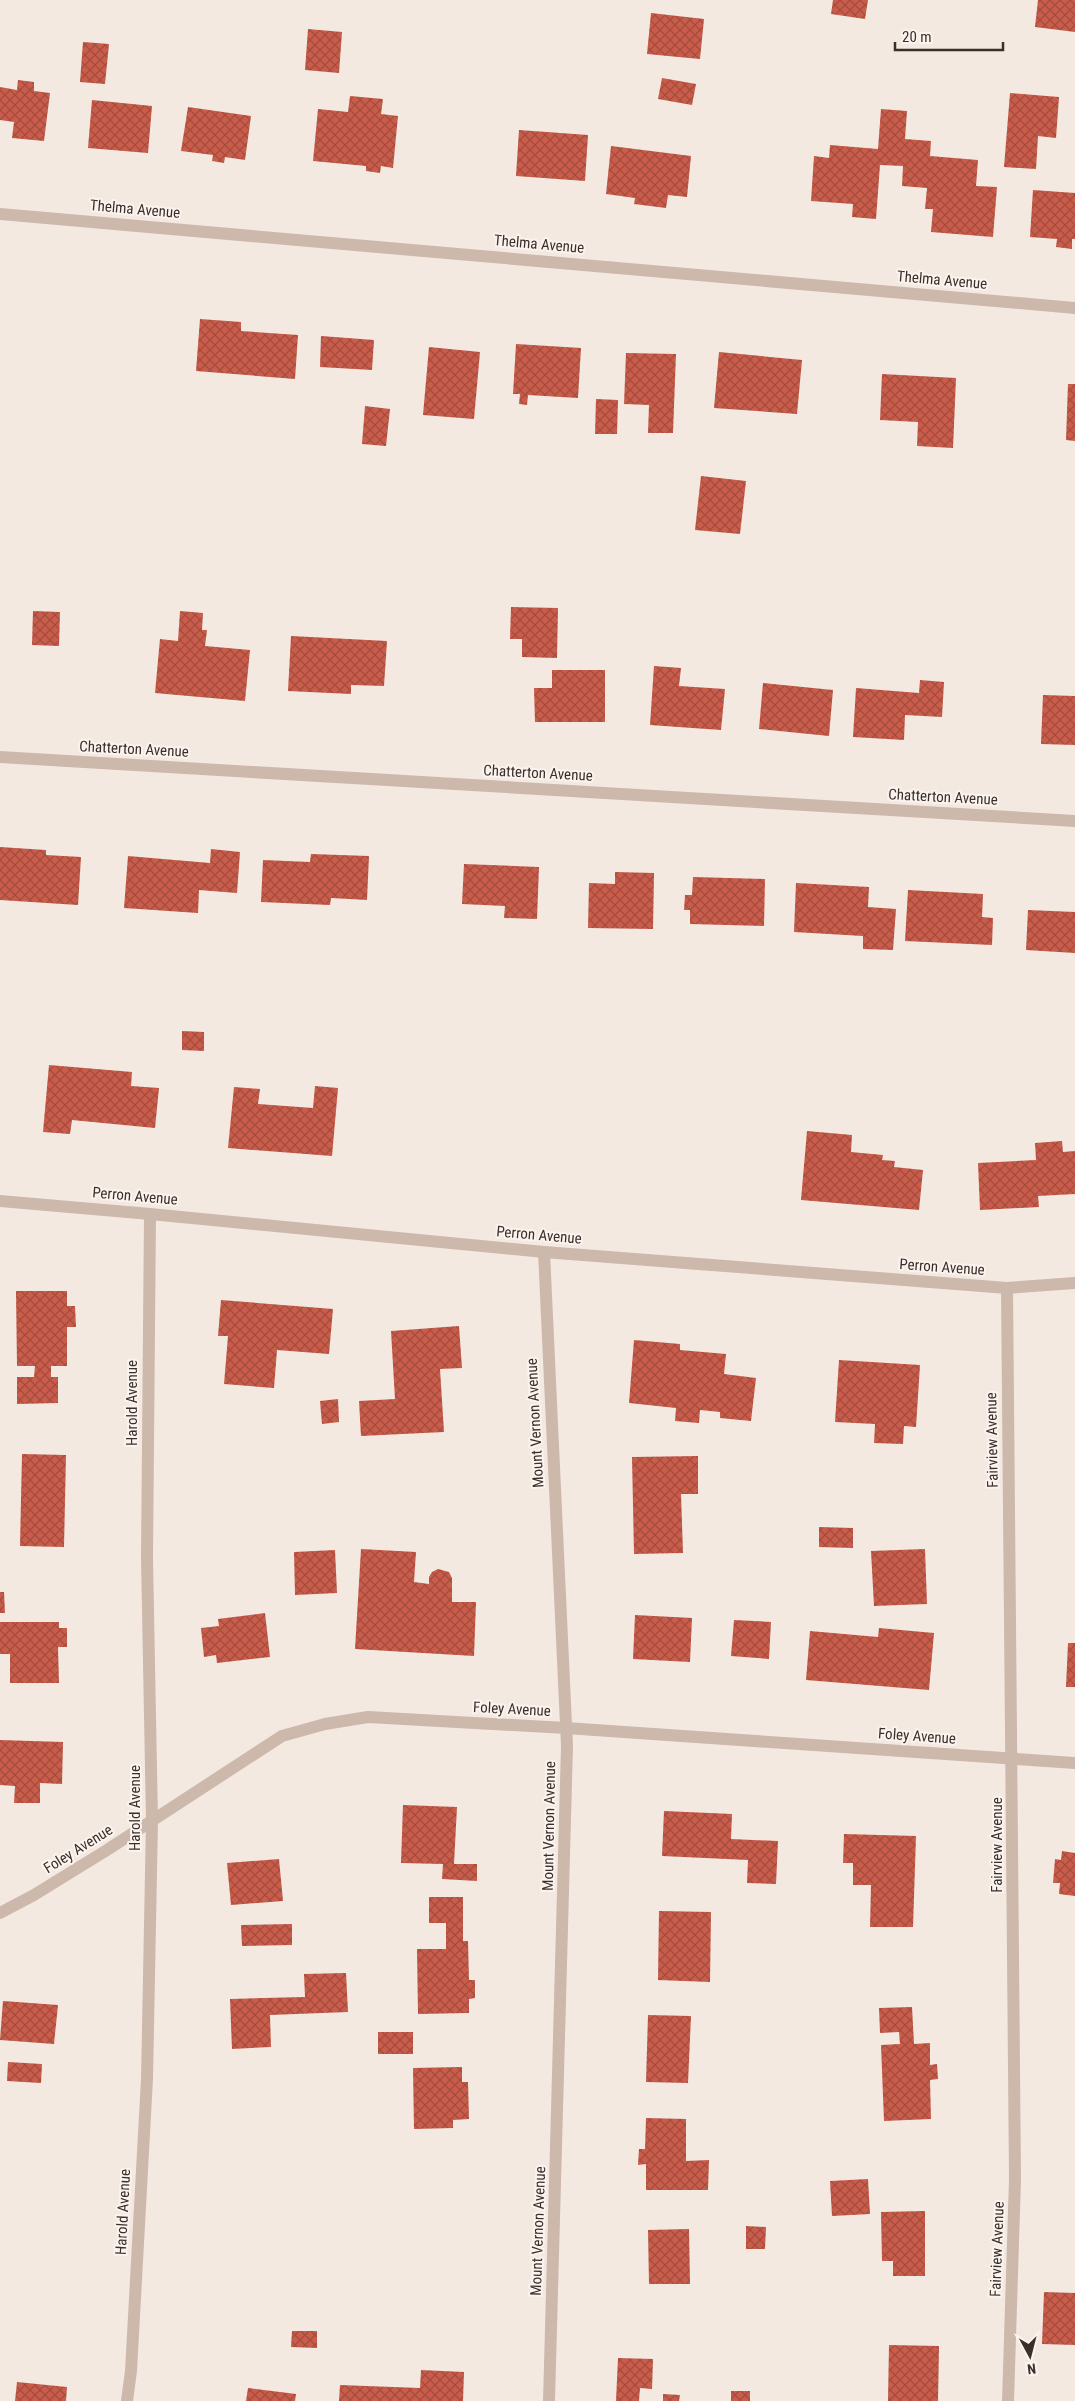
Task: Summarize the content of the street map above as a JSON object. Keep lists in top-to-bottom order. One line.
{"streets":{"street":["Thelma Avenue","Chatterton Avenue","Perron Avenue","Harold Avenue","Mount Vernon Avenue","Fairview Avenue","Foley Avenue"]},"crossings":[["Perron Avenue","Harold Avenue"],["Perron Avenue","Mount Vernon Avenue"],["Perron Avenue","Fairview Avenue"],["Harold Avenue","Foley Avenue"],["Mount Vernon Avenue","Foley Avenue"],["Fairview Avenue","Foley Avenue"]],"scale_bar":"20 m","north":"bottom"}
